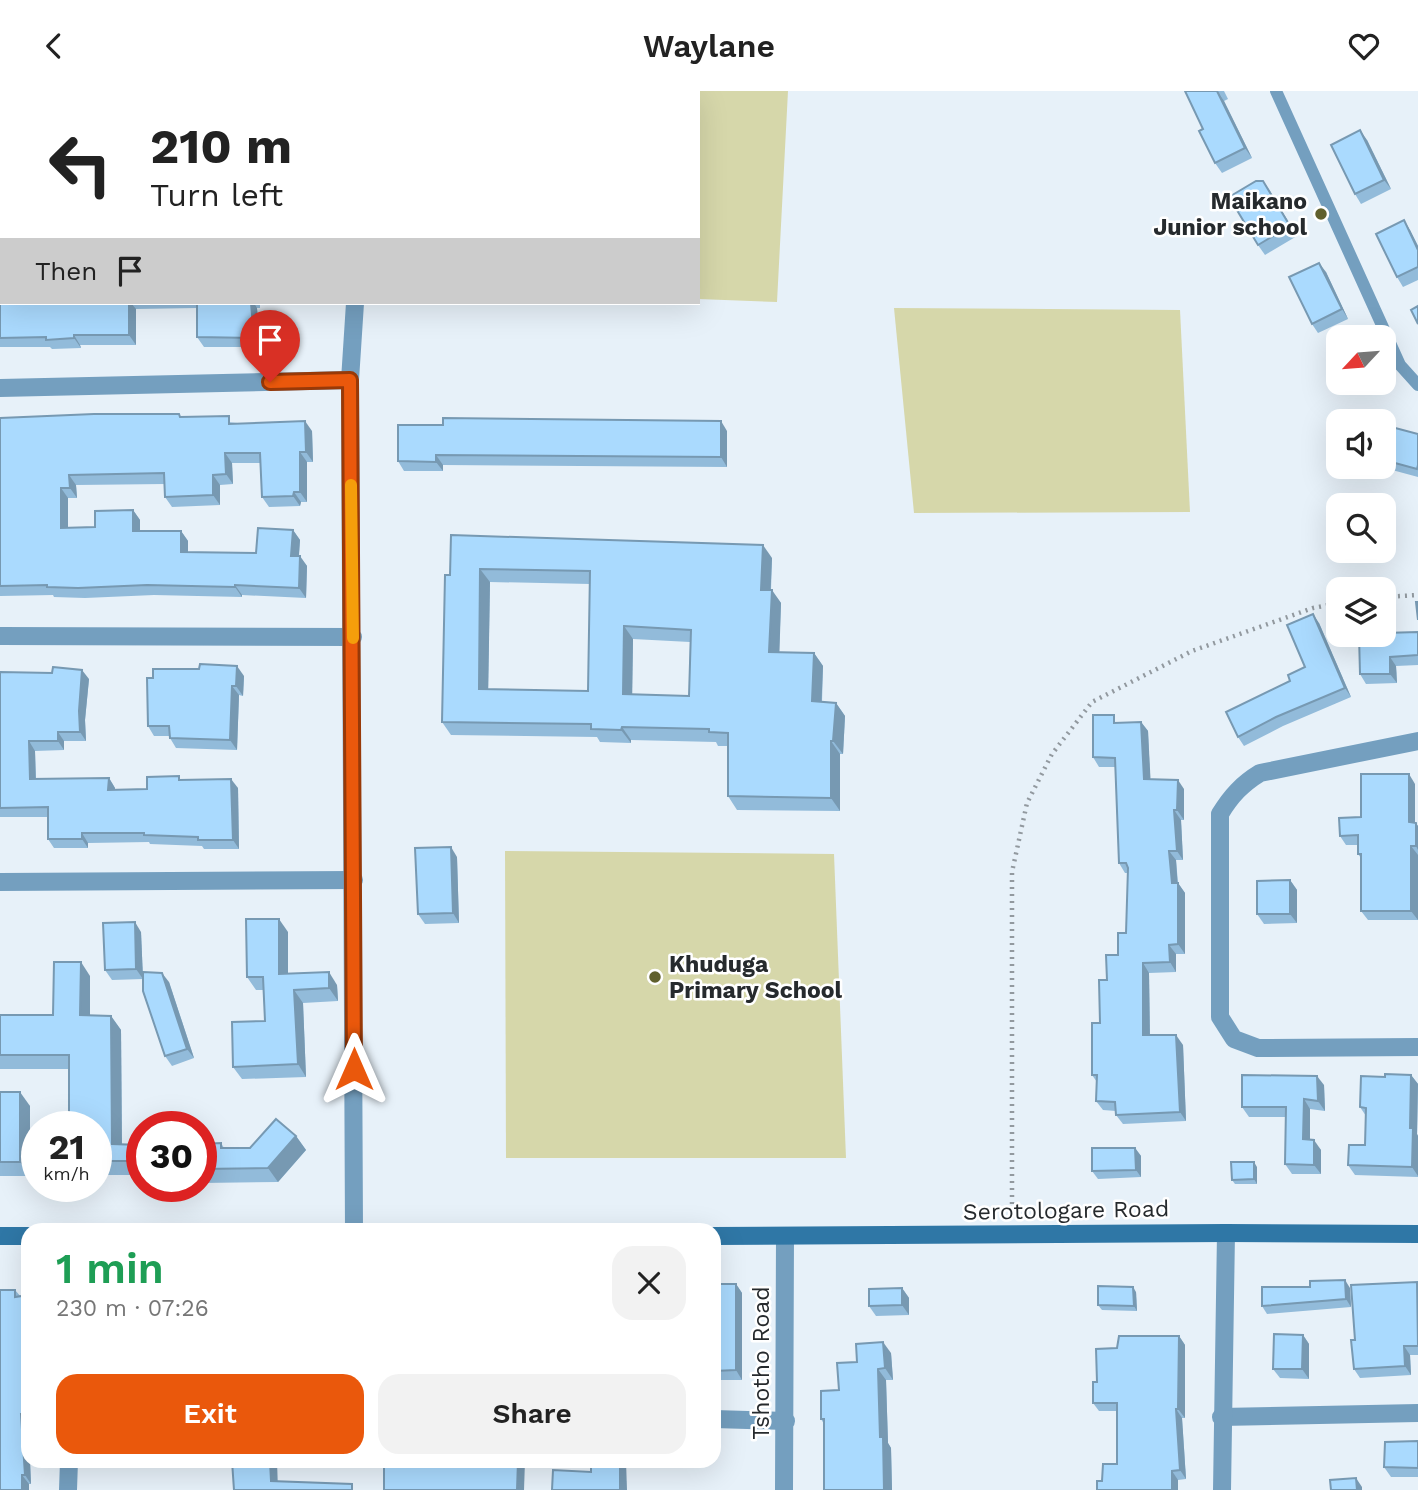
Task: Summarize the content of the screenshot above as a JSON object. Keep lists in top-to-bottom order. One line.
{"streets":{"street":["Serotologare Road","Tshotho Road"]},"crossings":[["Serotologare Road","Tshotho Road"]],"places":["Maikano Junior school","Khuduga Primary School"],"north":"bottom left","page":{"header":"Waylane","turn":["210 m","Turn left"],"then":"Then","speed":"21 km/h","limit":"30","heading":["1 min","230 m · 07:26"],"buttons":["Exit","Share"]}}
